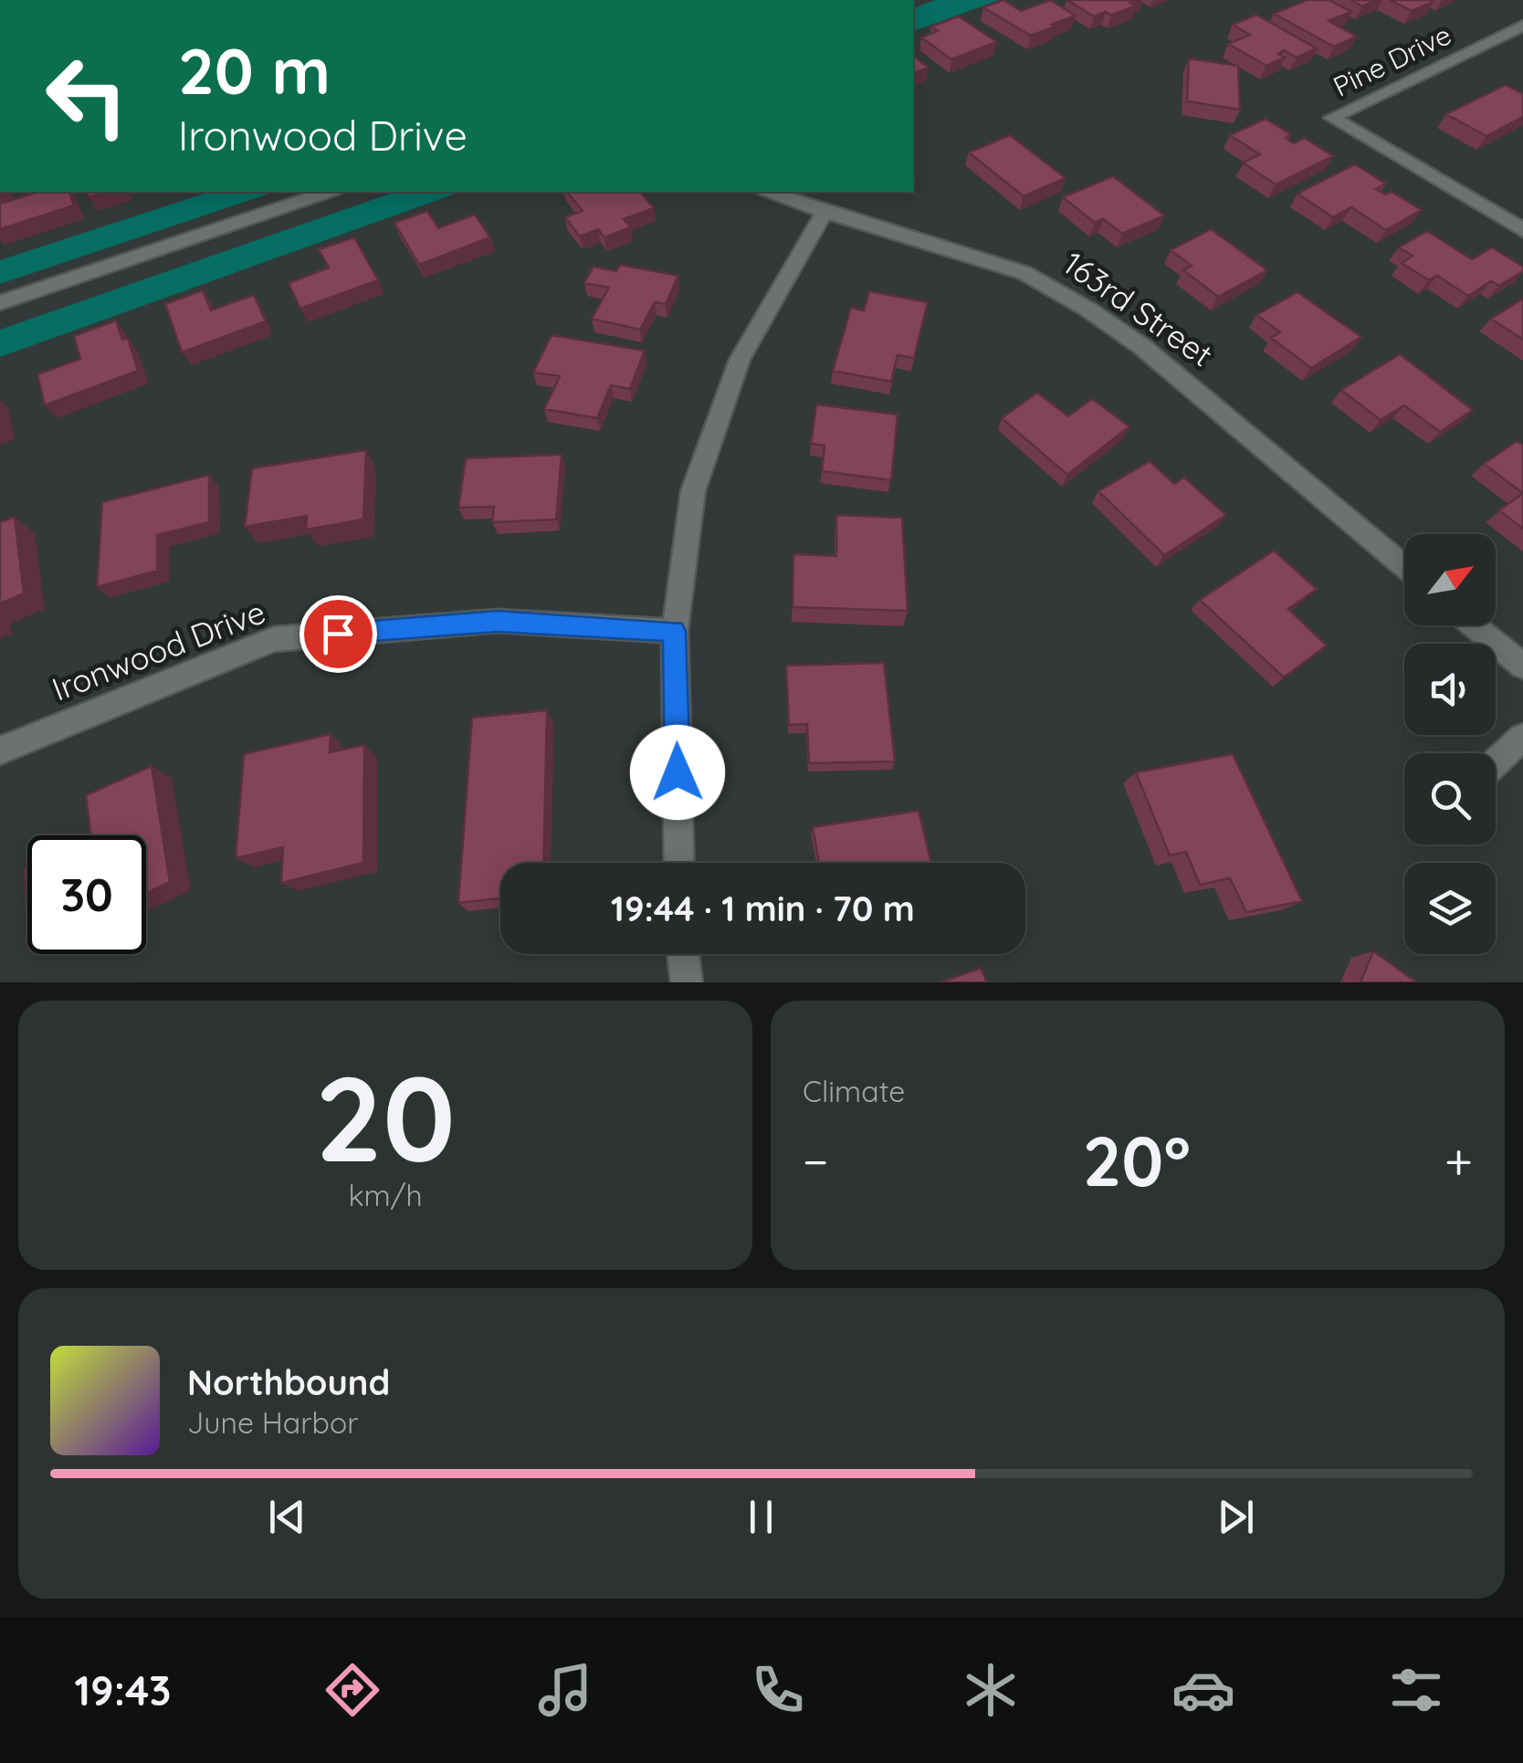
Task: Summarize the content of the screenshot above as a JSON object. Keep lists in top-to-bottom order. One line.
{"streets":{"street":["Pine Drive","163rd Street","Ironwood Drive"]},"north":"top right","page":{"turn":["20 m","Ironwood Drive"],"limit":"30","trip":"19:44 · 1 min · 70 m","tile":[["20","km/h"],"Climate"],"heat":["−","20°","+"],"song":["Northbound","June Harbor"],"tabs":"19:43"}}
